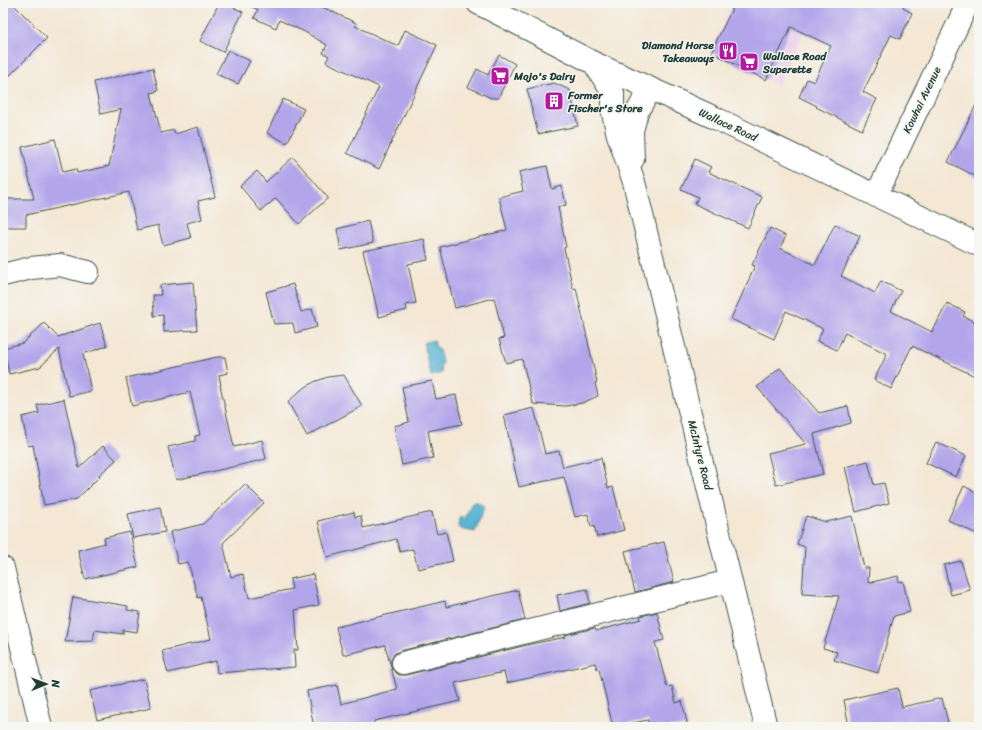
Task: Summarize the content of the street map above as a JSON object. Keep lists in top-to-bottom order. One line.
{"streets":{"street":["Kowhai Avenue","Wallace Road","McIntyre Road"]},"crossings":[["Kowhai Avenue","Wallace Road"],["Wallace Road","McIntyre Road"]],"places":{"restaurant":["Diamond Horse Takeaways"],"supermarket":["Wallace Road Superette","Mojo's Dairy"],"building":["Former Fischer's Store"]},"north":"right"}
